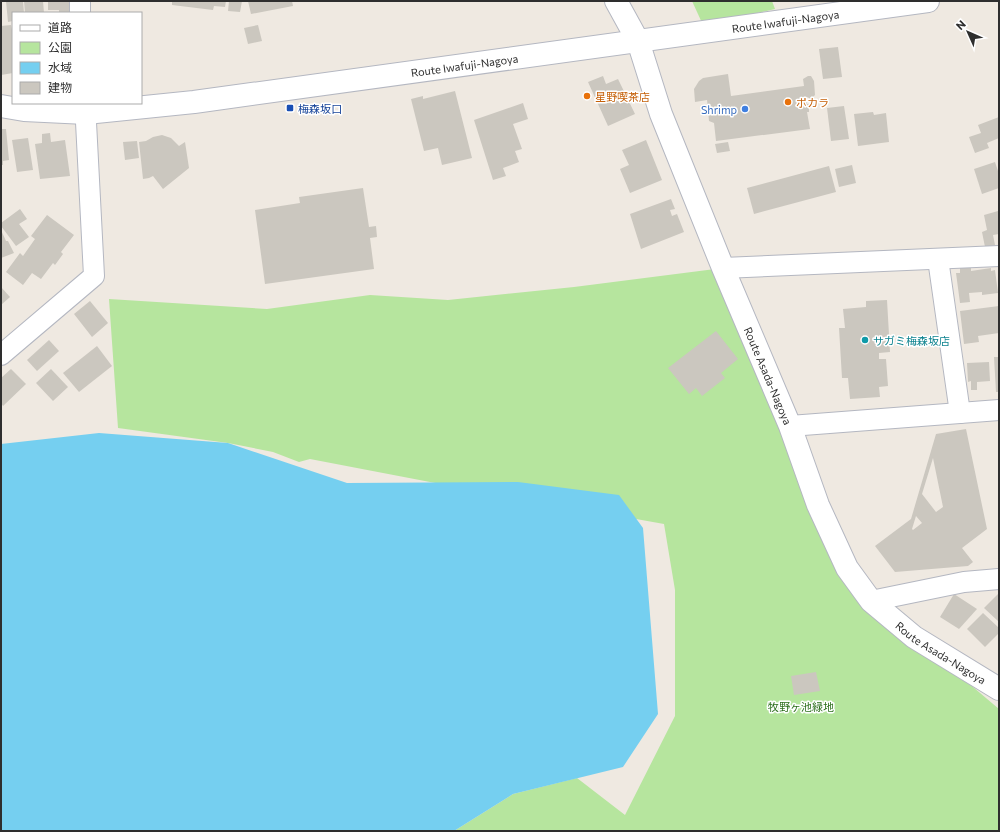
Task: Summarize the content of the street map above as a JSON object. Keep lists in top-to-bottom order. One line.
{"streets":{"main road":["Route Iwafuji-Nagoya","Route Asada-Nagoya"]},"crossings":[["Route Iwafuji-Nagoya","Route Asada-Nagoya"]],"parks":["牧野ヶ池緑地"],"places":{"other":["星野喫茶店","ポカラ","Shrimp","サガミ梅森坂店"],"transit":["梅森坂口"]},"legend":["道路","公園","水域","建物"],"north":"top left"}
